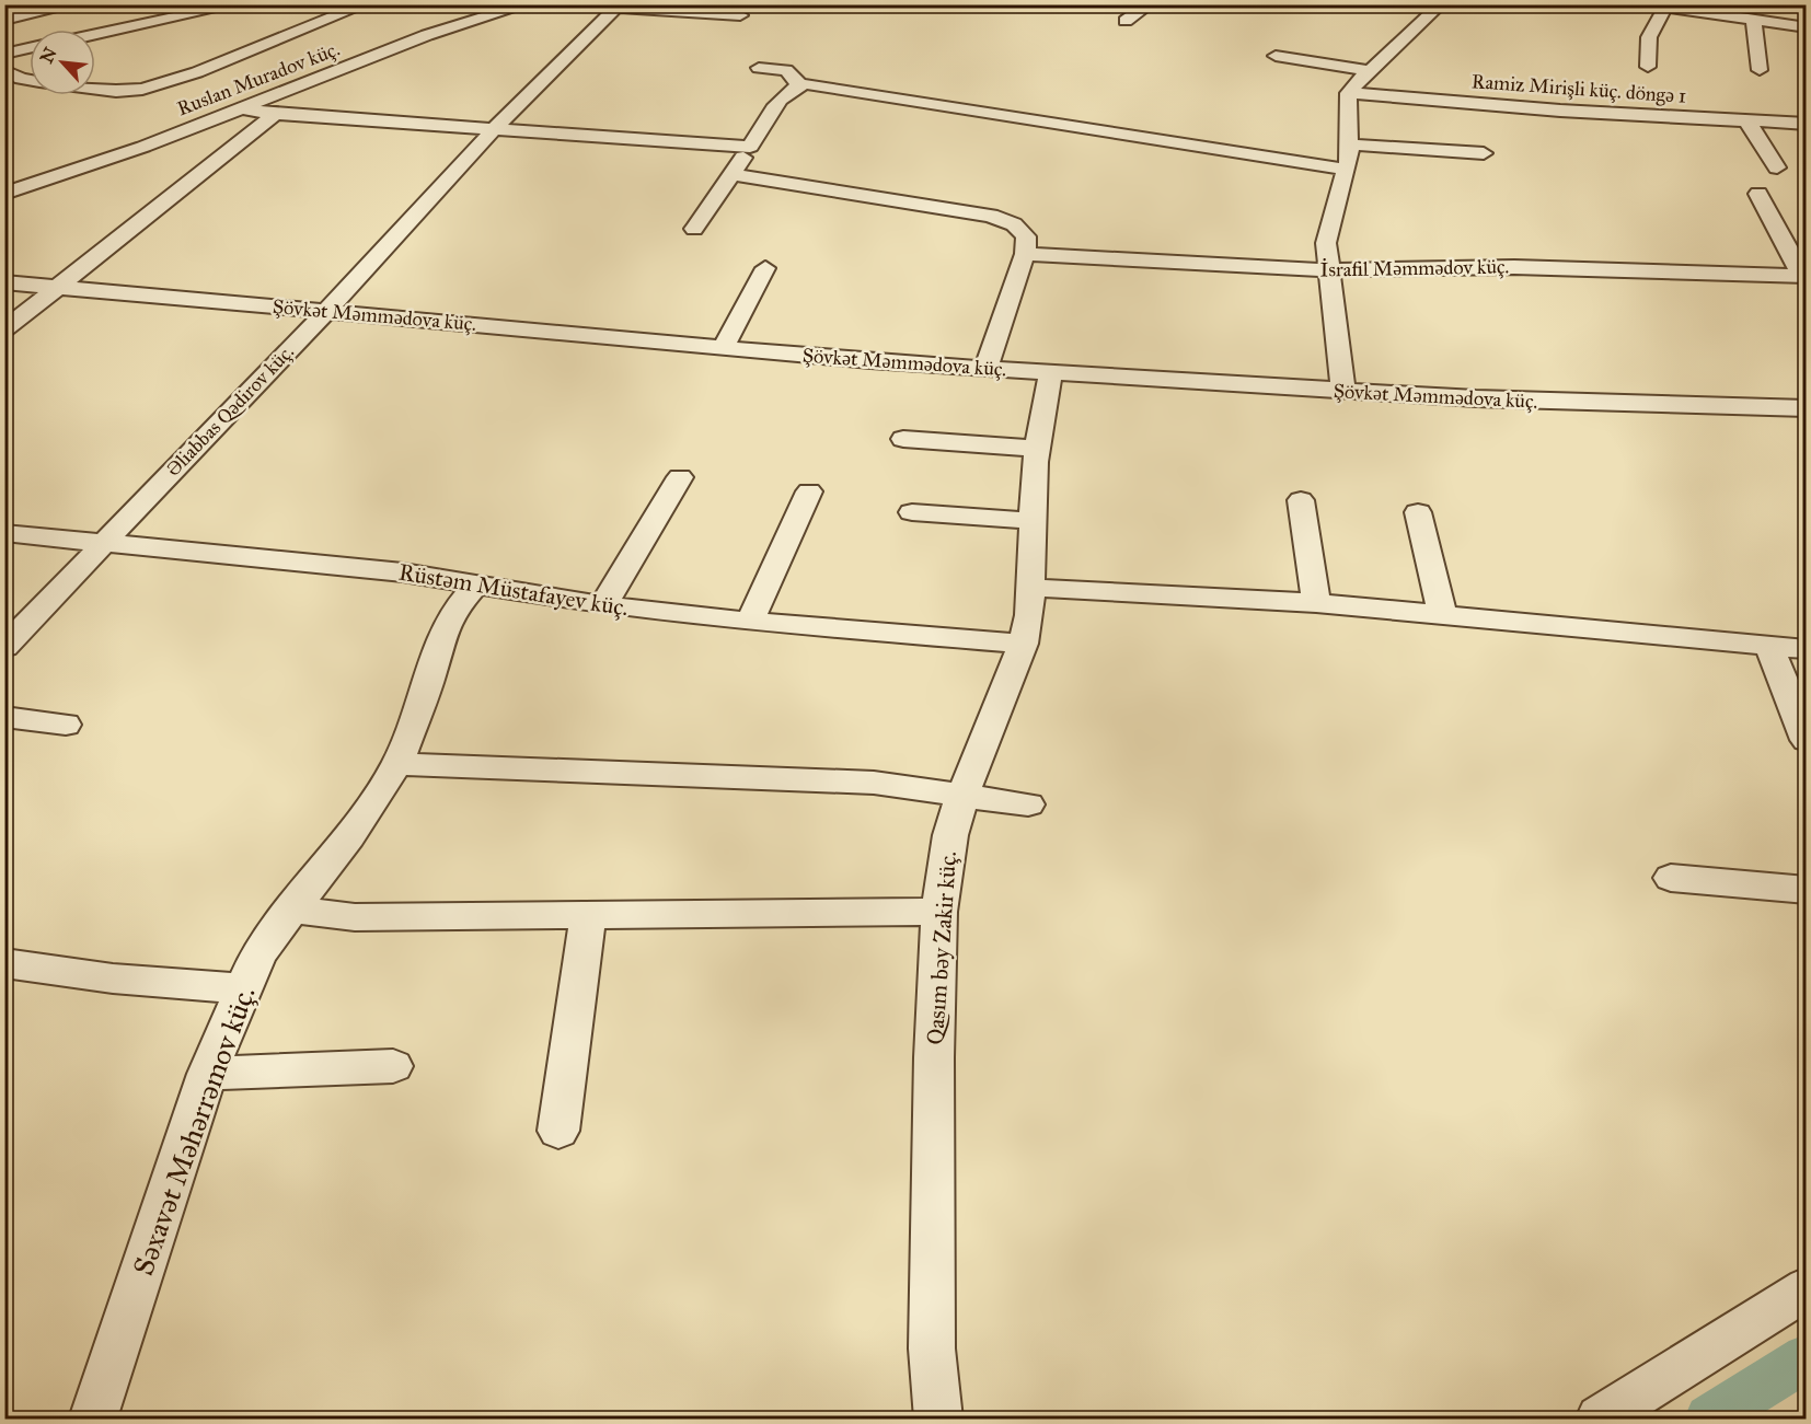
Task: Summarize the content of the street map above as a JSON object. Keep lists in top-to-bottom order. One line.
{"streets":{"street":["Ruslan Muradov küç.","Ramiz Mirişli küç. döngə 1","İsrafil Məmmədov küç.","Şövkət Məmmədova küç.","Əliabbas Qədirov küç.","Rüstəm Müstafayev küç.","Qasım bəy Zakir küç.","Səxavət Məhərrəmov küç."]},"crossings":[["Şövkət Məmmədova küç.","Əliabbas Qədirov küç."],["Şövkət Məmmədova küç.","Qasım bəy Zakir küç."],["Əliabbas Qədirov küç.","Rüstəm Müstafayev küç."],["Rüstəm Müstafayev küç.","Qasım bəy Zakir küç."],["Rüstəm Müstafayev küç.","Səxavət Məhərrəmov küç."]],"north":"top left"}
